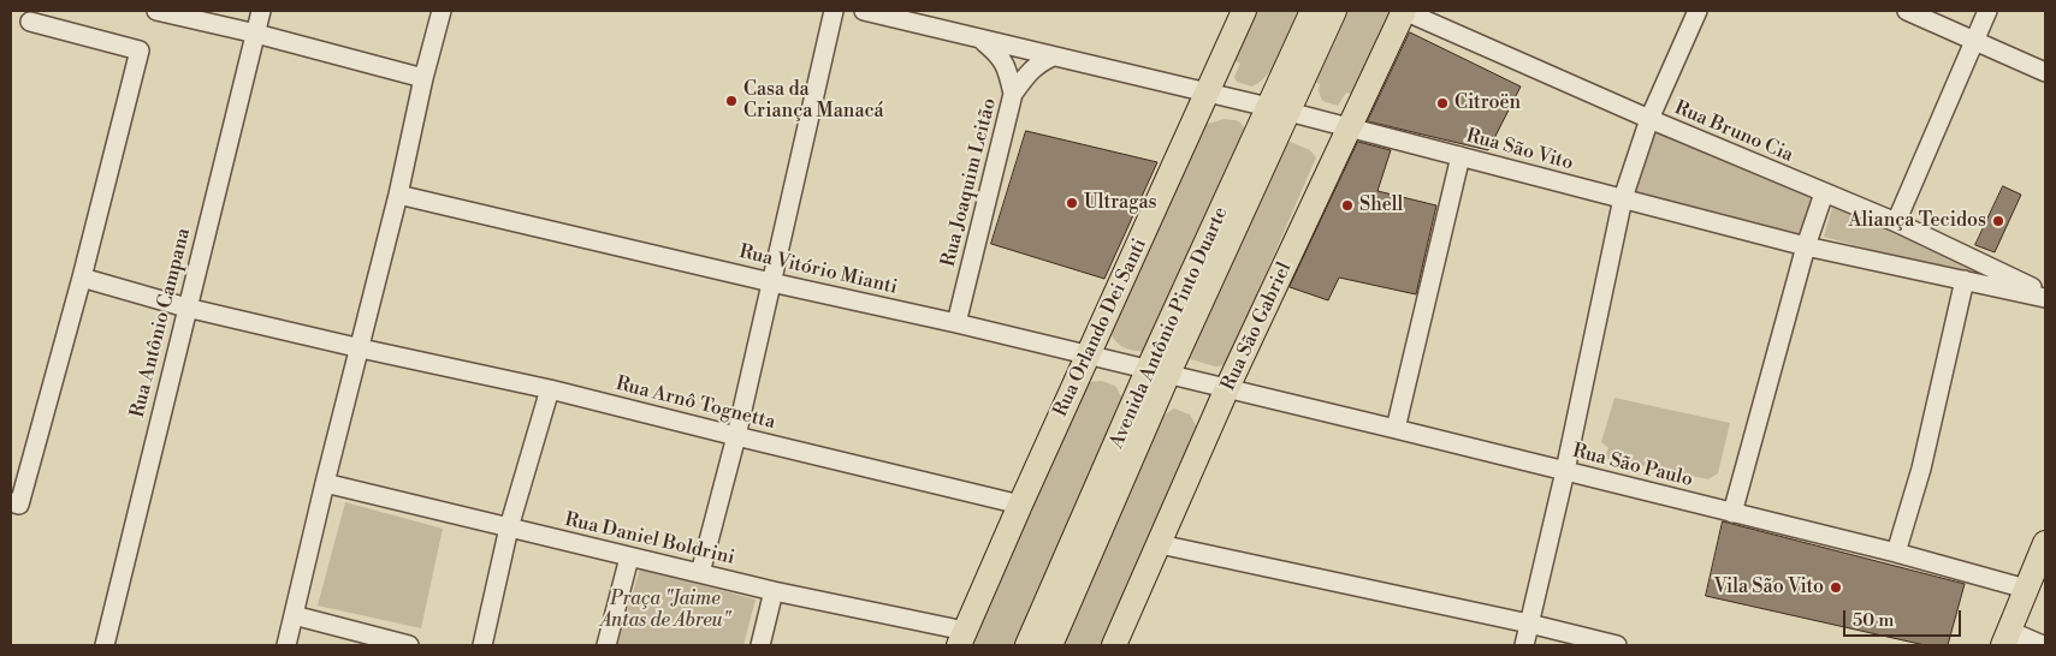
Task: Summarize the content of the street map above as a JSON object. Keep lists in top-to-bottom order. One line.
{"streets":{"main road":["Rua São Gabriel","Rua Orlando Dei Santi","Avenida Antônio Pinto Duarte"],"street":["Rua Bruno Cia","Rua São Vito","Rua Joaquim Leitão","Rua Vitório Mianti","Rua Antônio Campana","Rua Arnô Tognetta","Rua São Paulo","Rua Daniel Boldrini"]},"crossings":[["Rua Bruno Cia","Rua São Vito"],["Rua Bruno Cia","Rua São Gabriel"],["Rua São Vito","Rua Joaquim Leitão"],["Rua São Vito","Rua São Gabriel"],["Rua São Vito","Rua Orlando Dei Santi"],["Rua São Vito","Avenida Antônio Pinto Duarte"],["Rua Joaquim Leitão","Rua Vitório Mianti"],["Rua Vitório Mianti","Rua São Gabriel"],["Rua Vitório Mianti","Rua Orlando Dei Santi"],["Rua Vitório Mianti","Avenida Antônio Pinto Duarte"],["Rua Vitório Mianti","Rua São Paulo"],["Rua Antônio Campana","Rua Arnô Tognetta"],["Rua São Gabriel","Rua São Paulo"],["Rua Orlando Dei Santi","Rua Arnô Tognetta"],["Rua Orlando Dei Santi","Rua Daniel Boldrini"]],"parks":["Praça \"Jaime Antas de Abreu\""],"places":["Casa da Criança Manacá","Citroën","Ultragas","Shell","Aliança Tecidos","Vila São Vito"],"scale_bar":"50 m"}
